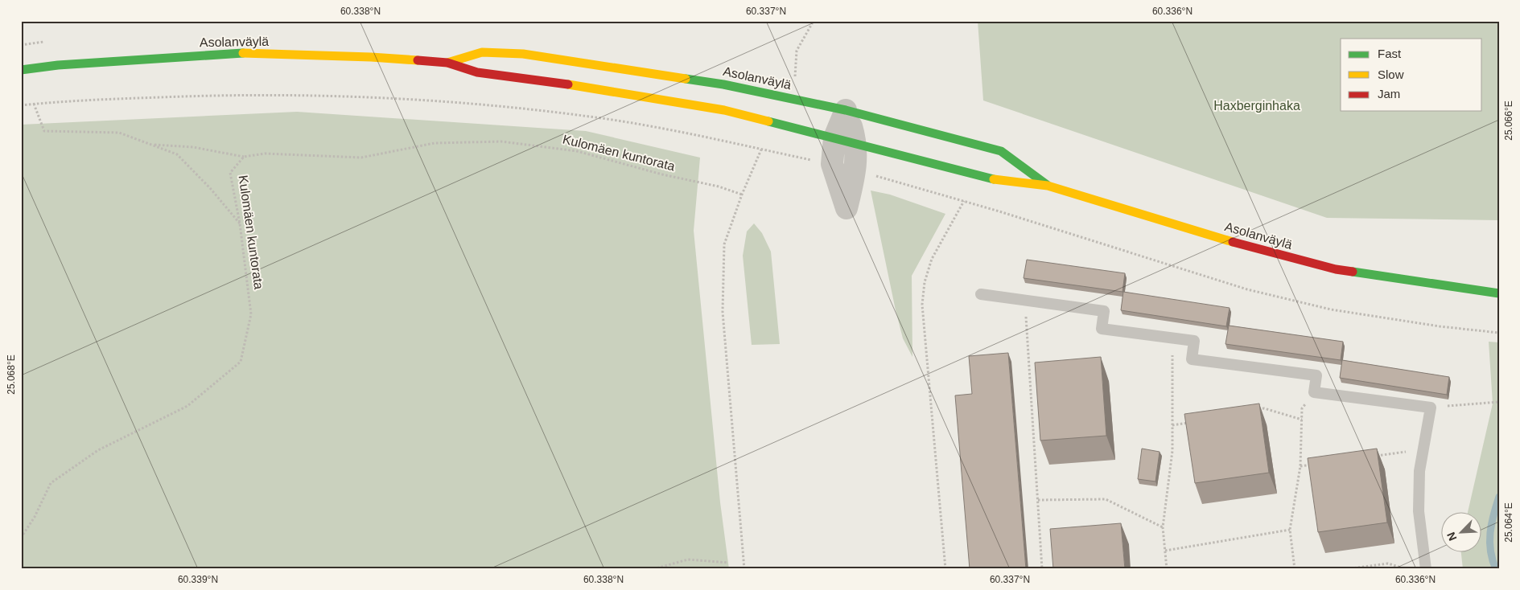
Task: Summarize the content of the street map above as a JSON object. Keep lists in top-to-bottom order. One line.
{"streets":{"main road":["Asolanväylä"],"path":["Kulomäen kuntorata"]},"parks":["Haxberginhaka"],"legend":["Fast","Slow","Jam"],"north":"bottom left","coordinates":["60.338°N","60.337°N","60.336°N","25.066°E","25.068°E","25.064°E","60.339°N"]}
